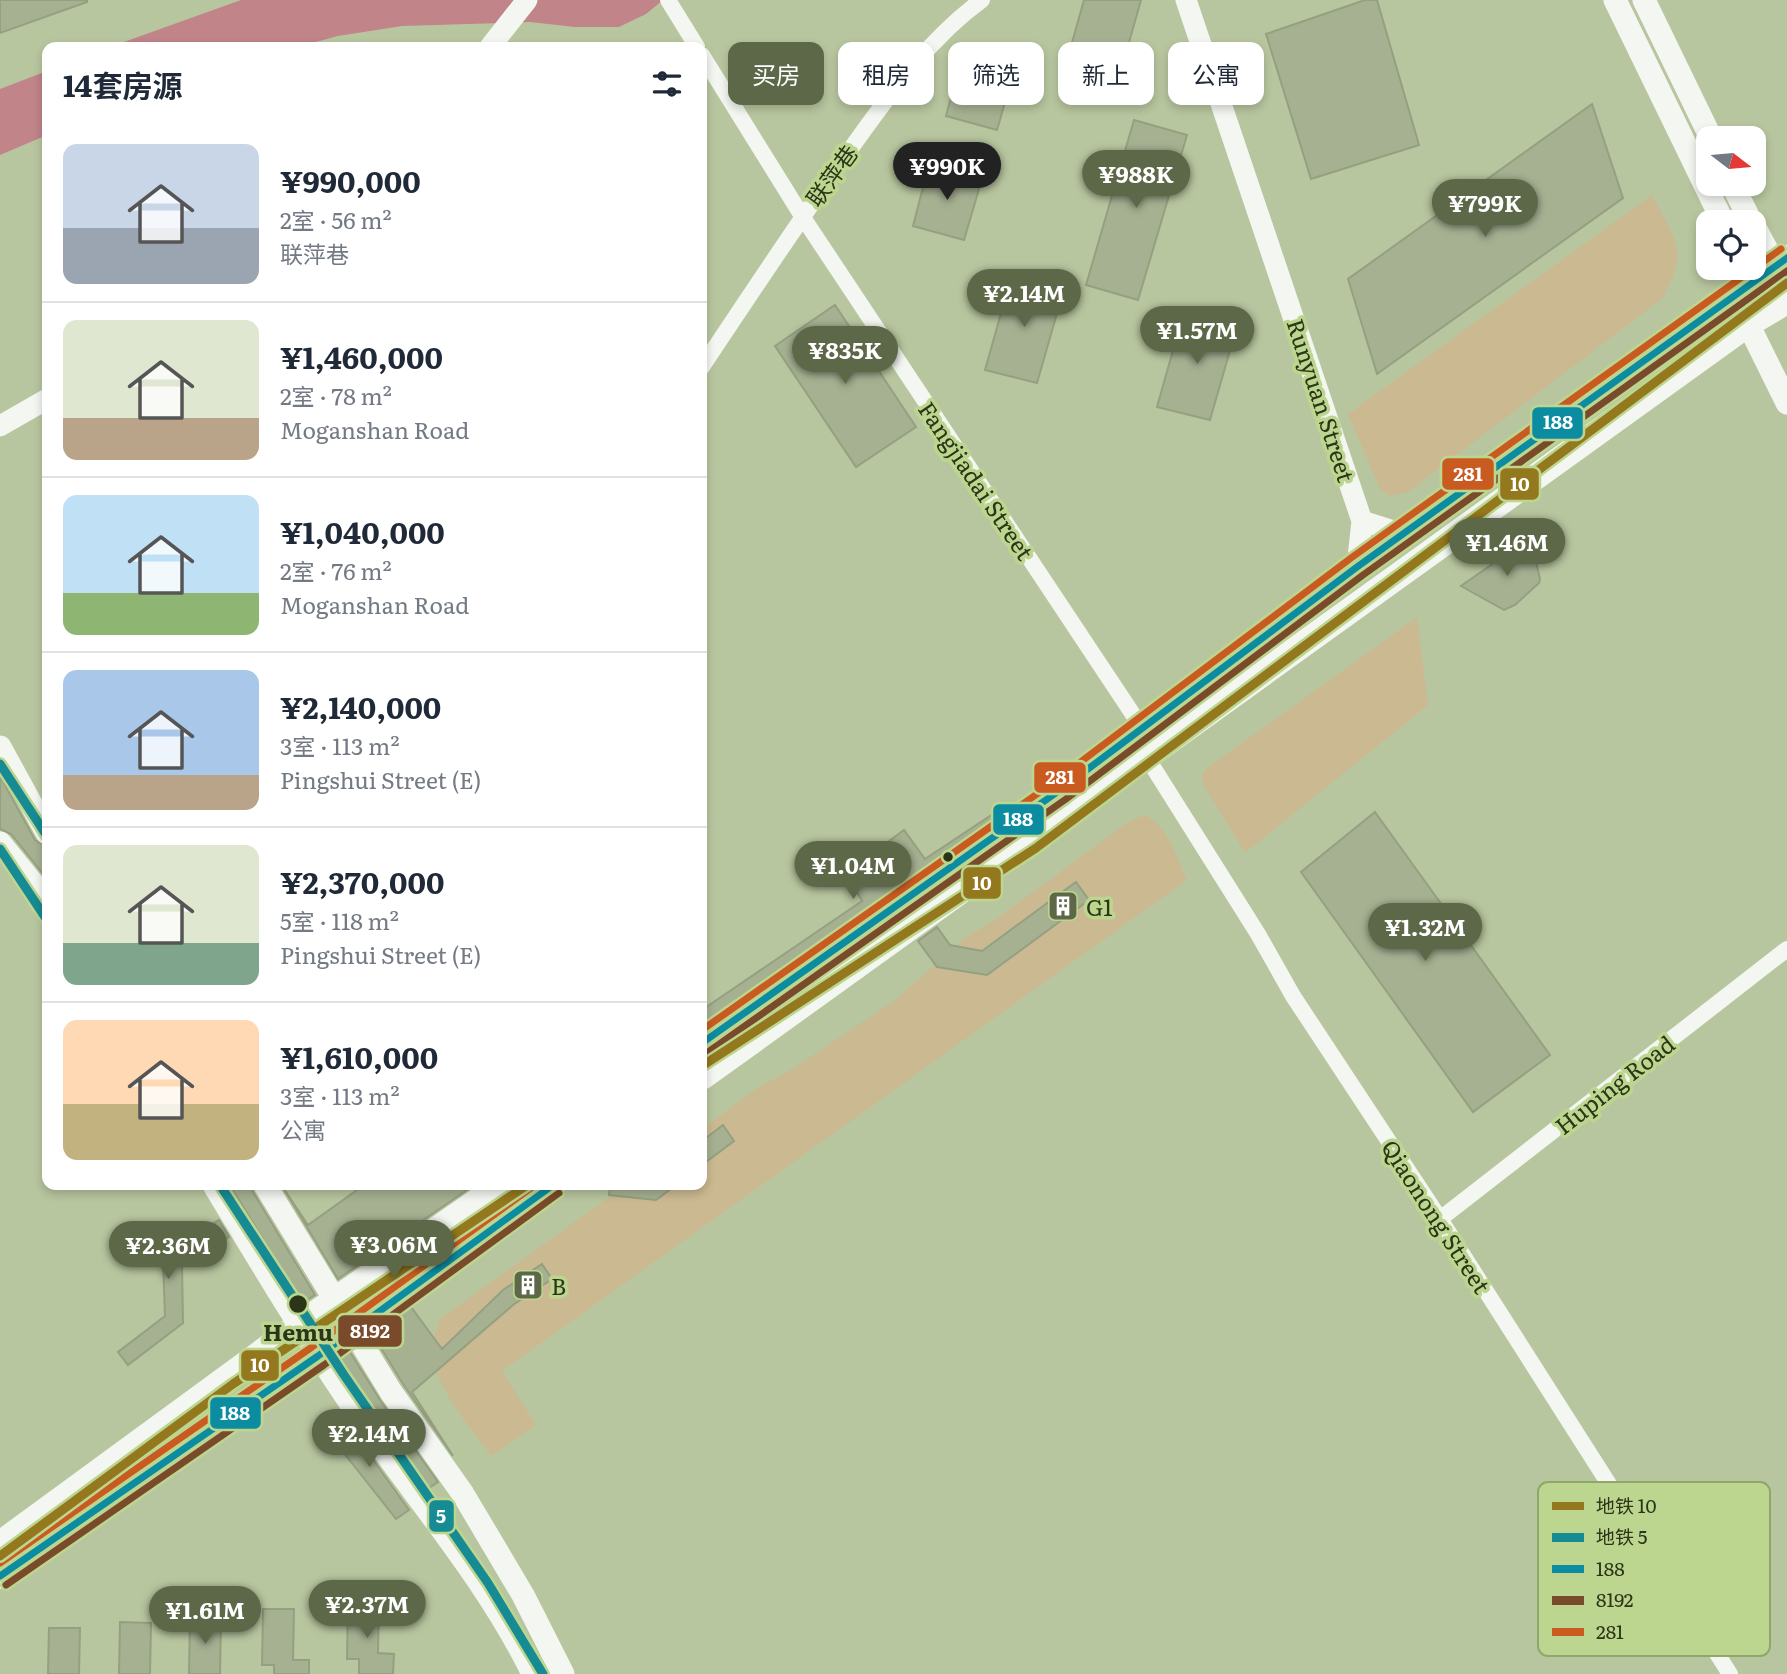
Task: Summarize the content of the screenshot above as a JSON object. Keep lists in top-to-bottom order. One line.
{"streets":{"street":["联萍巷","Runyuan Street","Fangjiadai Street","Huping Road","Qiaonong Street"]},"crossings":[["联萍巷","Fangjiadai Street"],["Huping Road","Qiaonong Street"]],"places":{"building":["G1","B"],"other":["Hemu"]},"lines":["transit line 281","transit line 188","transit line 8192","metro line 10","metro line 5"],"legend":["地铁 10","地铁 5","188","8192","281"],"north":"right","page":{"chip":["买房","租房","筛选","新上","公寓"],"heading":"14套房源","list":[{"name":"¥990,000","note":"2室 · 56 m² · 联萍巷"},{"name":"¥1,460,000","note":"2室 · 78 m² · Moganshan Road"},{"name":"¥1,040,000","note":"2室 · 76 m² · Moganshan Road"},{"name":"¥2,140,000","note":"3室 · 113 m² · Pingshui Street (E)"},{"name":"¥2,370,000","note":"5室 · 118 m² · Pingshui Street (E)"},{"name":"¥1,610,000","note":"3室 · 113 m² · 公寓"}],"price":["¥990K","¥988K","¥799K","¥2.14M","¥1.57M","¥835K","¥1.46M","¥1.04M","¥1.32M","¥3.06M","¥2.36M","¥2.14M","¥2.37M","¥1.61M"]}}
